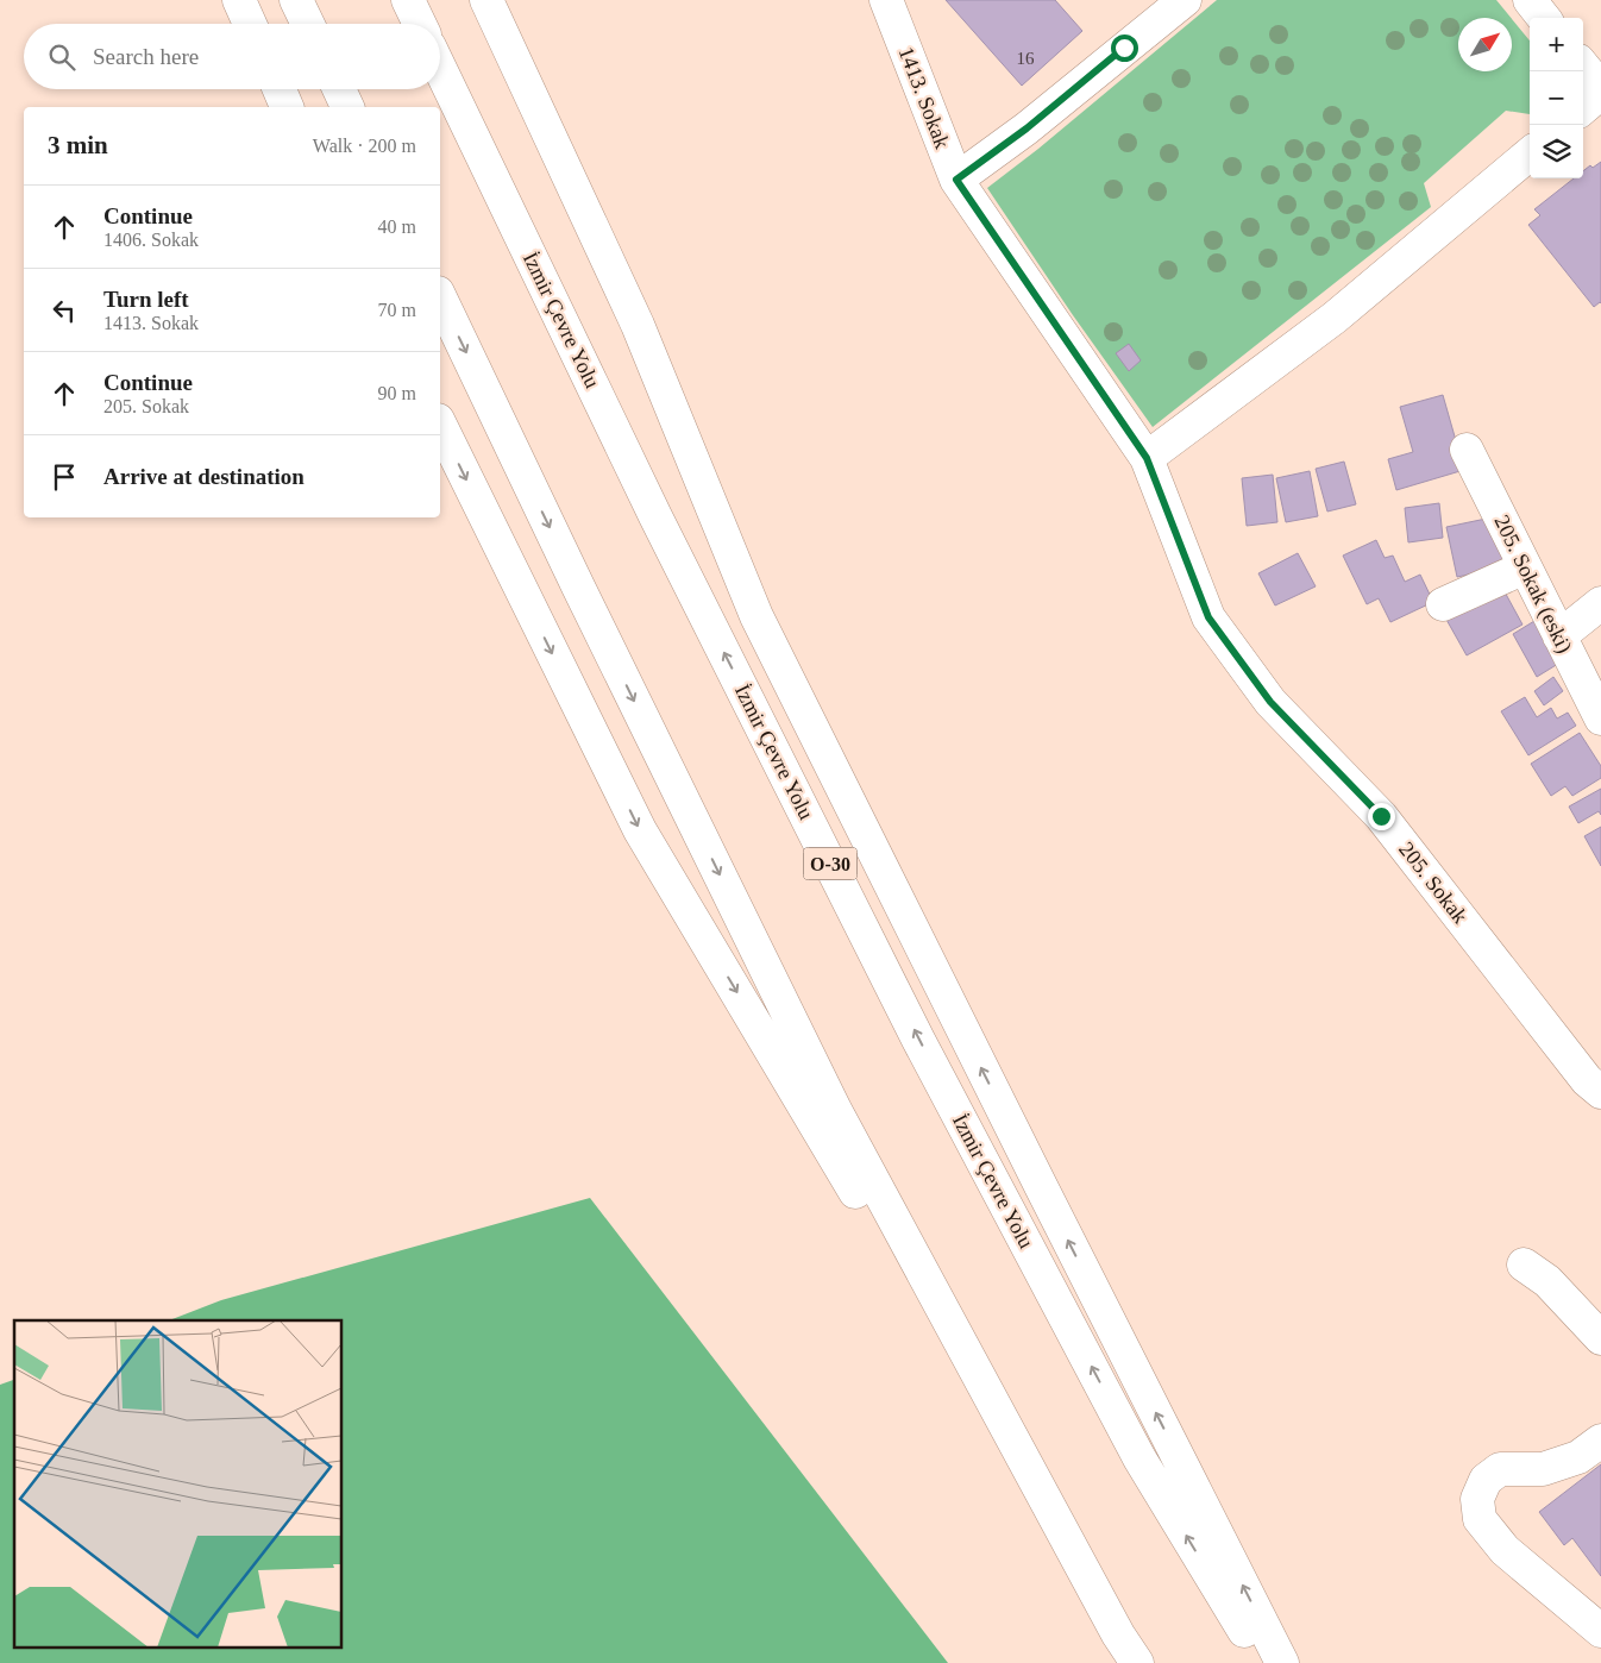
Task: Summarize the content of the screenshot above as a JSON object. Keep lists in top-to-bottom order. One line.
{"streets":{"main road":["1413. Sokak","İzmir Çevre Yolu","205. Sokak (eski)","O-30","205. Sokak"]},"crossings":[["1413. Sokak","205. Sokak"]],"house_numbers":["16"],"north":"top right","page":{"map_buttons":["+","−"],"search":"Search here","heading":["3 min","Walk · 200 m"],"list":[["Continue","1406. Sokak","40 m"],["Turn left","1413. Sokak","70 m"],["Continue","205. Sokak","90 m"],"Arrive at destination"]}}
